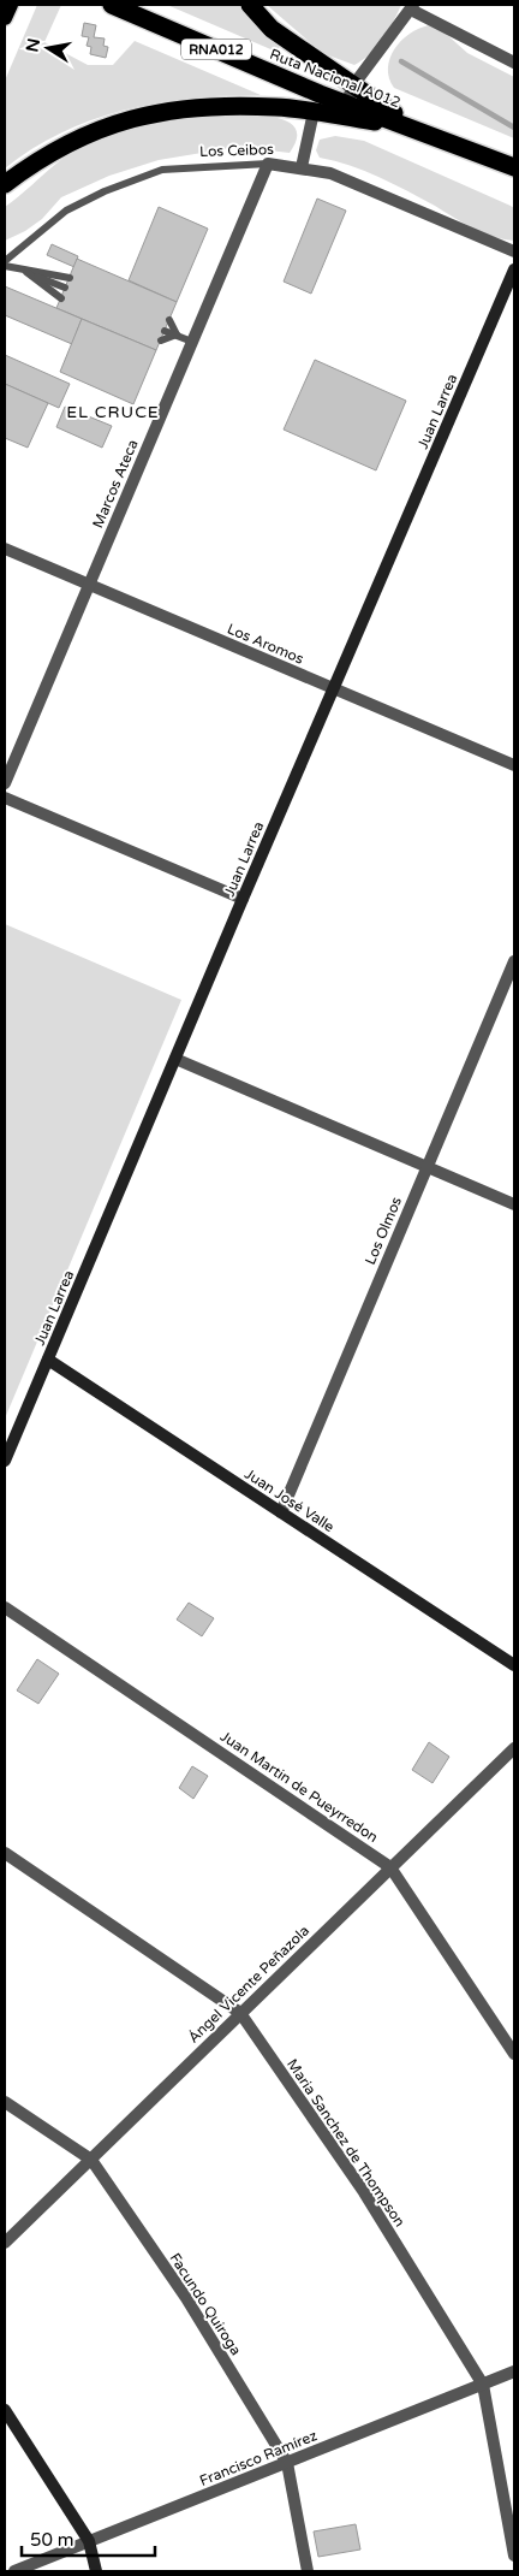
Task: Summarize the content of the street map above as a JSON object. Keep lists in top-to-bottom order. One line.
{"streets":{"highway":["RNA012","Ruta Nacional A012"],"street":["Los Ceibos","Juan Larrea","Marcos Ateca","Los Aromos","Los Olmos","Juan José Valle","Juan Martin de Pueyrredon","Ángel Vicente Peñazola","Maria Sanchez de Thompson","Facundo Quiroga","Francisco Ramírez"]},"crossings":[["Los Ceibos","Marcos Ateca"],["Juan Larrea","Los Aromos"],["Juan Larrea","Juan José Valle"],["Marcos Ateca","Los Aromos"],["Los Olmos","Juan José Valle"],["Juan Martin de Pueyrredon","Ángel Vicente Peñazola"],["Ángel Vicente Peñazola","Maria Sanchez de Thompson"],["Ángel Vicente Peñazola","Facundo Quiroga"],["Maria Sanchez de Thompson","Francisco Ramírez"],["Facundo Quiroga","Francisco Ramírez"]],"districts":["EL CRUCE"],"scale_bar":"50 m","north":"left"}
